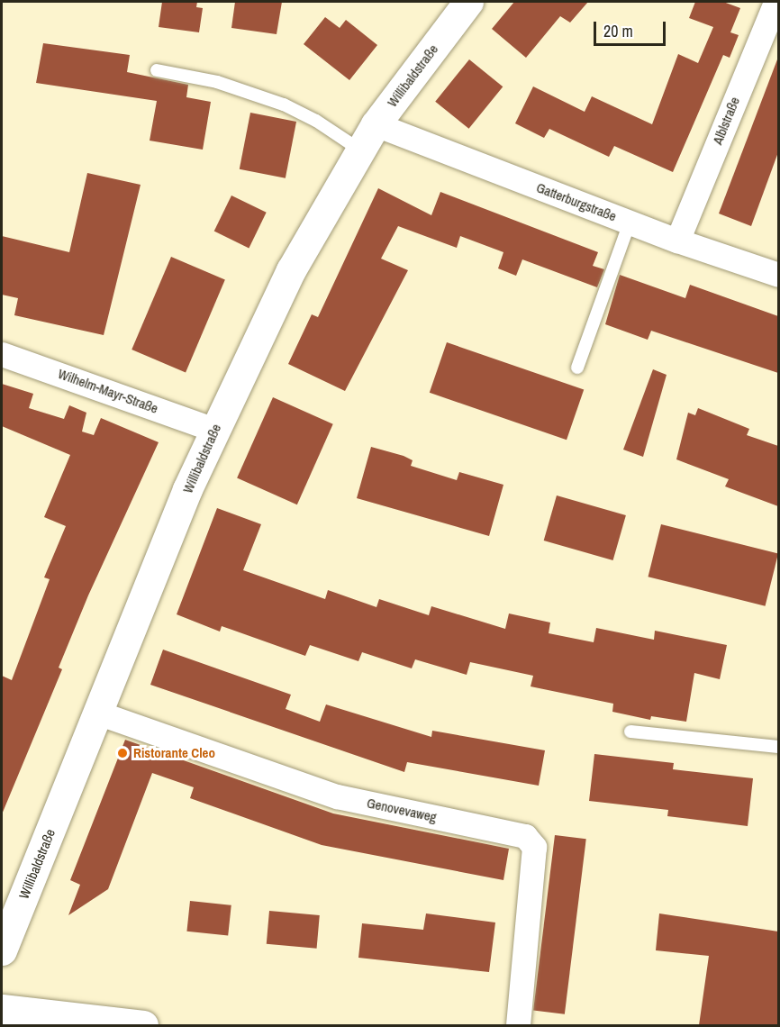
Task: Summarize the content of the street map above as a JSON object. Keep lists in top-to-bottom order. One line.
{"streets":{"street":["Willibaldstraße","Alblstraße","Gatterburgstraße","Wilhelm-Mayr-Straße","Genovevaweg"]},"crossings":[["Willibaldstraße","Gatterburgstraße"],["Willibaldstraße","Wilhelm-Mayr-Straße"],["Willibaldstraße","Genovevaweg"],["Alblstraße","Gatterburgstraße"]],"places":["Ristorante Cleo"],"scale_bar":"20 m"}
